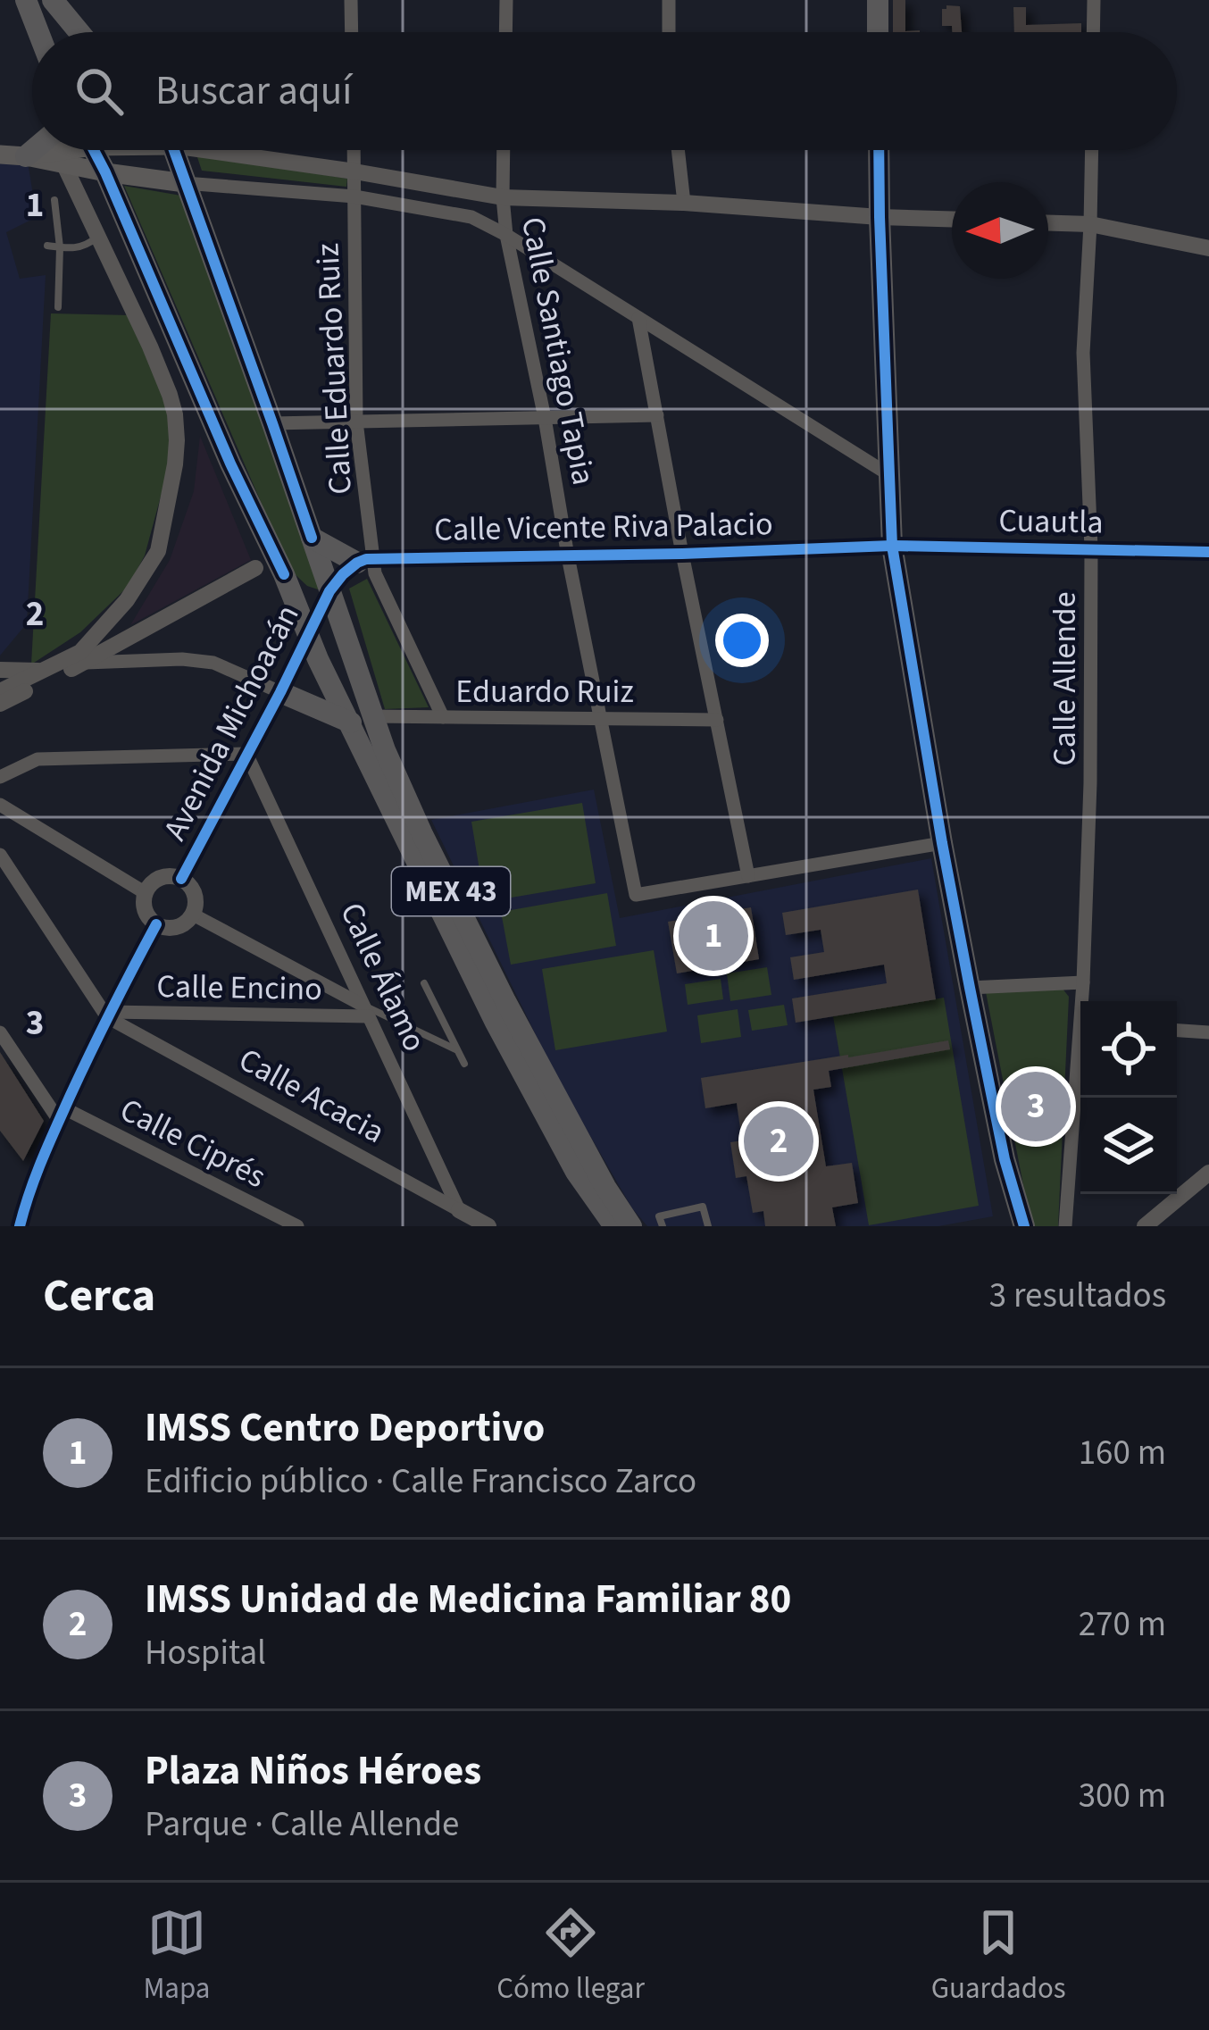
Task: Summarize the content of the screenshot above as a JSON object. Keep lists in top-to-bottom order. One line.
{"streets":{"main road":["MEX 43"],"street":["Calle Santiago Tapia","Calle Eduardo Ruiz","Cuautla","Calle Vicente Riva Palacio","Calle Allende","Eduardo Ruiz","Avenida Michoacán","Calle Álamo","Calle Encino","Calle Acacia","Calle Ciprés"]},"crossings":[["Calle Santiago Tapia","Calle Vicente Riva Palacio"],["Calle Santiago Tapia","Eduardo Ruiz"],["Calle Eduardo Ruiz","Calle Vicente Riva Palacio"],["Calle Eduardo Ruiz","Eduardo Ruiz"],["Cuautla","Calle Vicente Riva Palacio"],["Cuautla","Calle Allende"],["Eduardo Ruiz","MEX 43"],["Avenida Michoacán","MEX 43"],["Avenida Michoacán","Calle Álamo"],["Calle Álamo","Calle Encino"],["Calle Álamo","Calle Acacia"],["Calle Encino","Calle Acacia"]],"north":"left","page":{"search":"Buscar aquí","pins":["1","3","2"],"heading":["Cerca","3 resultados"],"list":[{"mark":"1","name":"IMSS Centro Deportivo","note":"Edificio público · Calle Francisco Zarco","value":"160 m"},{"mark":"2","name":"IMSS Unidad de Medicina Familiar 80","note":"Hospital","value":"270 m"},{"mark":"3","name":"Plaza Niños Héroes","note":"Parque · Calle Allende","value":"300 m"}],"nav":["Mapa","Cómo llegar","Guardados"]},"grid":{"rows":["1","2","3"]}}
